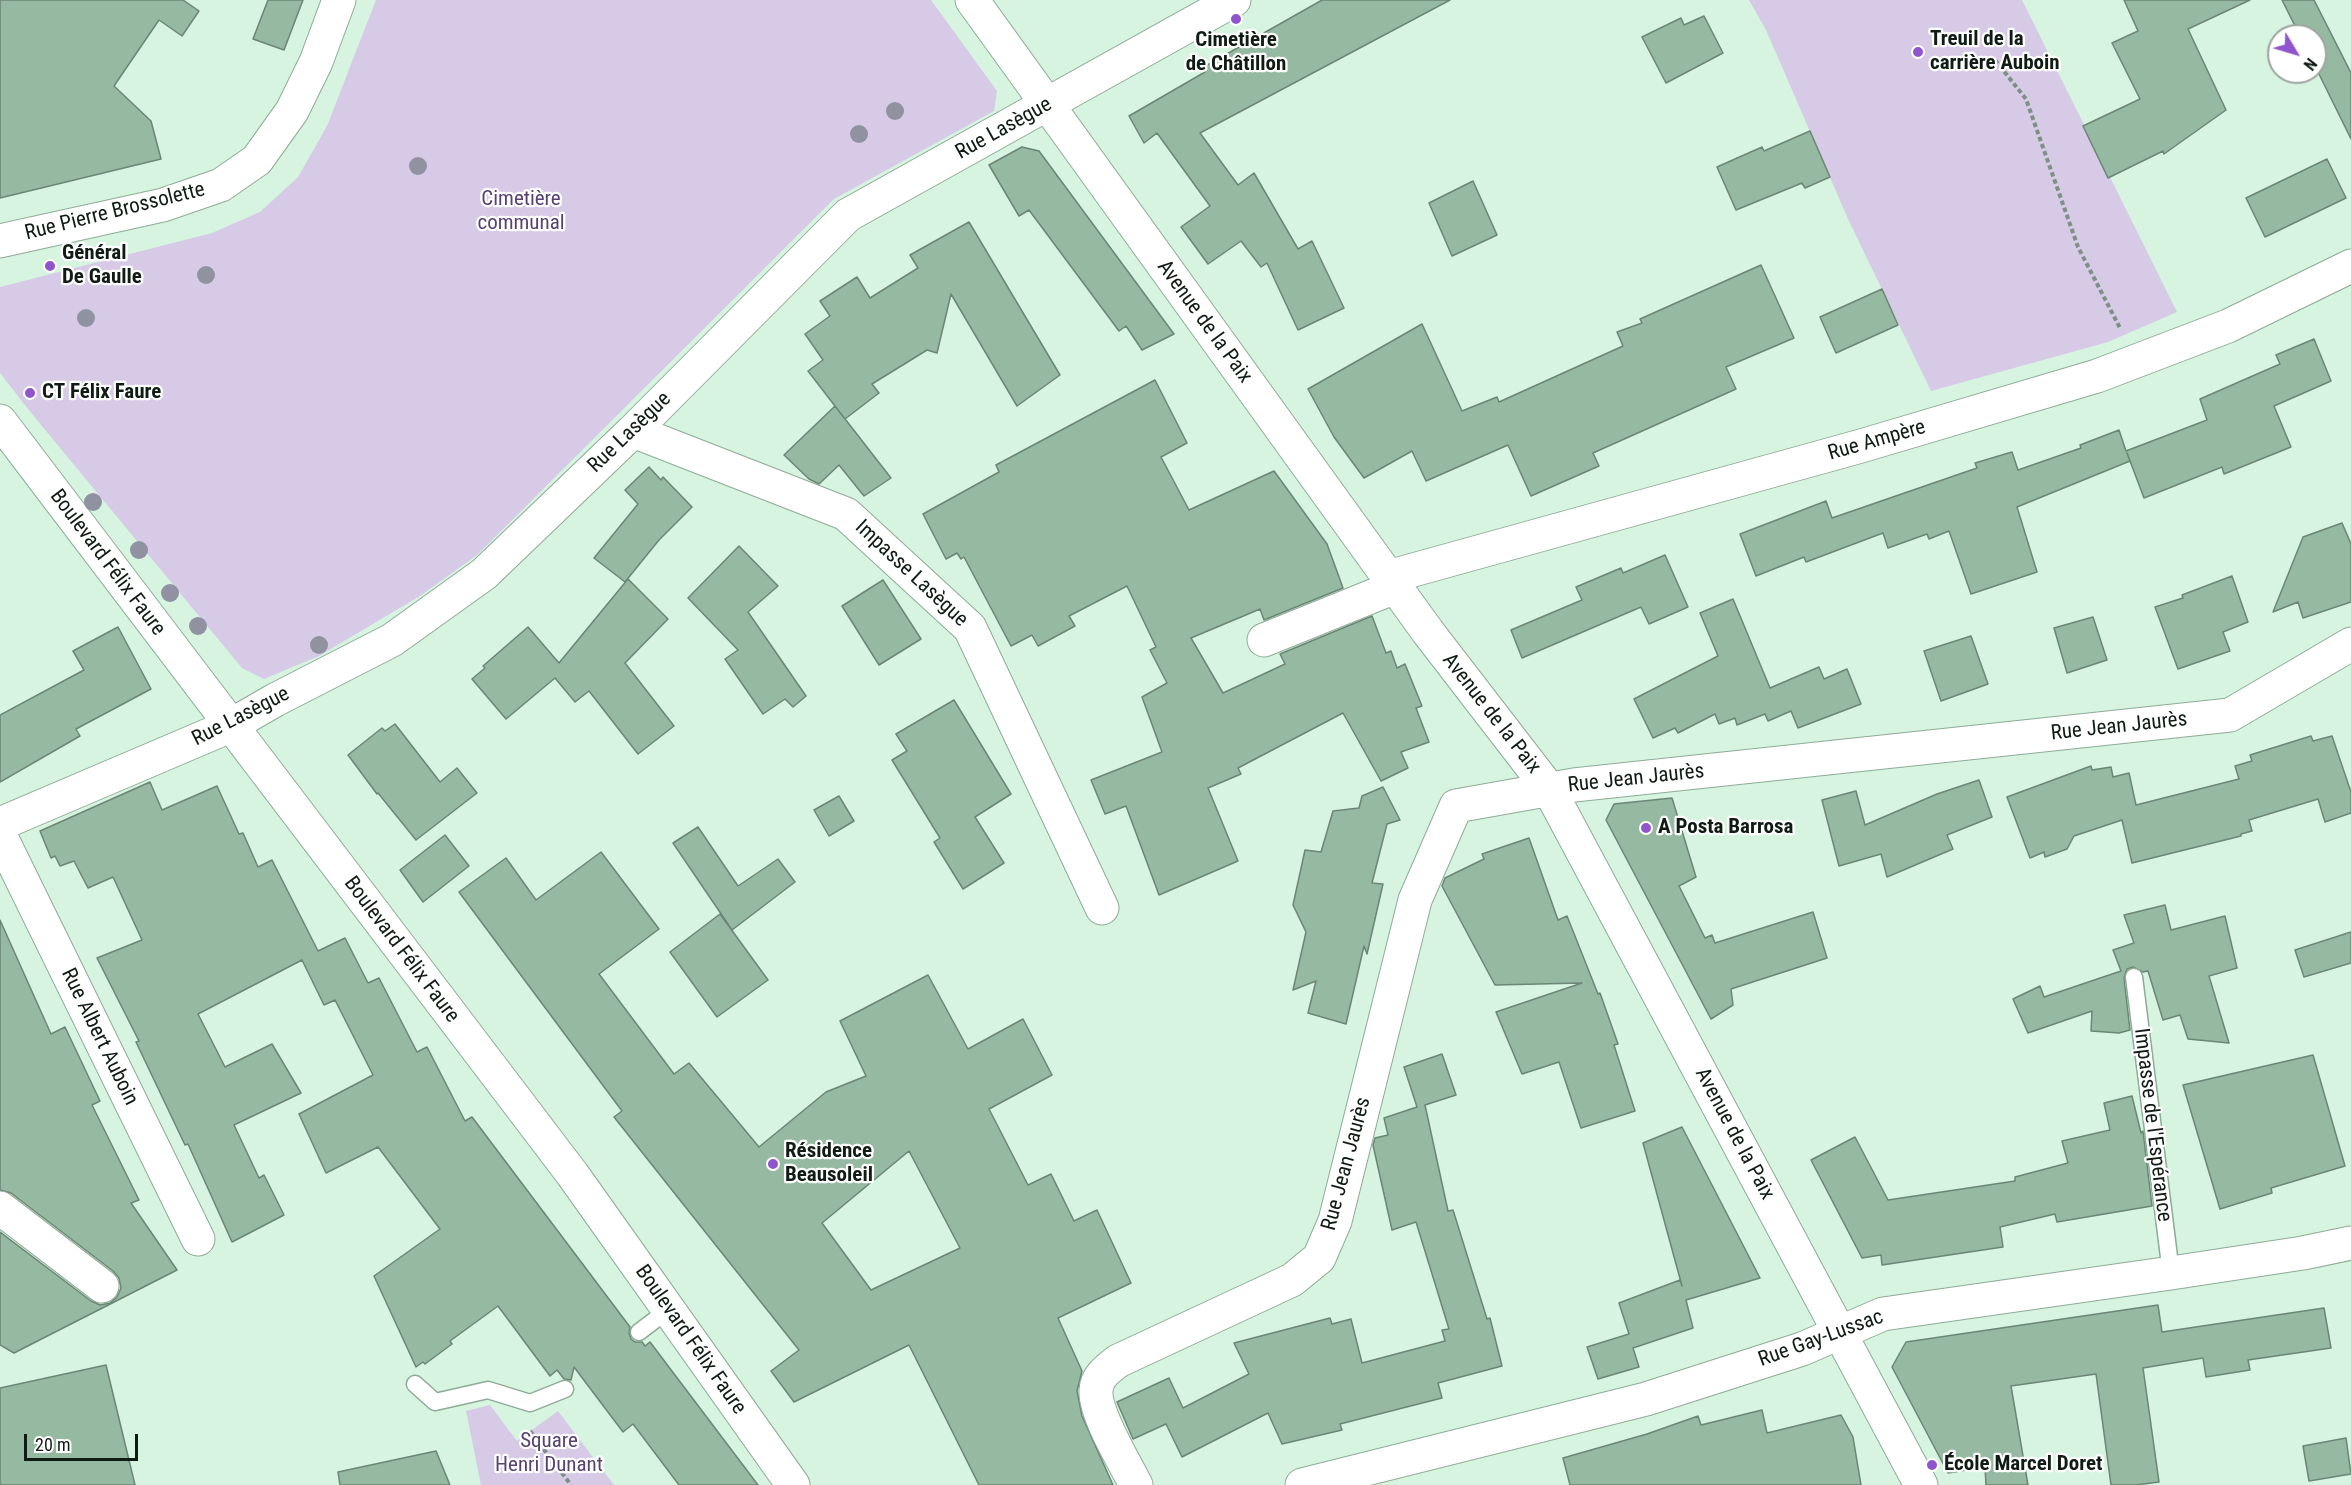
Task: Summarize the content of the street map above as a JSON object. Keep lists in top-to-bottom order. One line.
{"streets":{"street":["Rue Lasègue","Rue Pierre Brossolette","Avenue de la Paix","Rue Ampère","Boulevard Félix Faure","Impasse Lasègue","Rue Jean Jaurès","Rue Albert Auboin","Rue Gay-Lussac"],"lane":["Impasse de l'Espérance"]},"crossings":[["Rue Lasègue","Avenue de la Paix"],["Rue Lasègue","Boulevard Félix Faure"],["Rue Lasègue","Impasse Lasègue"],["Avenue de la Paix","Rue Ampère"],["Avenue de la Paix","Rue Jean Jaurès"],["Avenue de la Paix","Rue Gay-Lussac"],["Impasse de l'Espérance","Rue Gay-Lussac"]],"parks":["Cimetière communal","Square Henri Dunant"],"places":["Cimetière de Châtillon","Treuil de la carrière Auboin","Général De Gaulle","CT Félix Faure","A Posta Barrosa","Résidence Beausoleil","École Marcel Doret"],"scale_bar":"20 m","north":"bottom right"}
